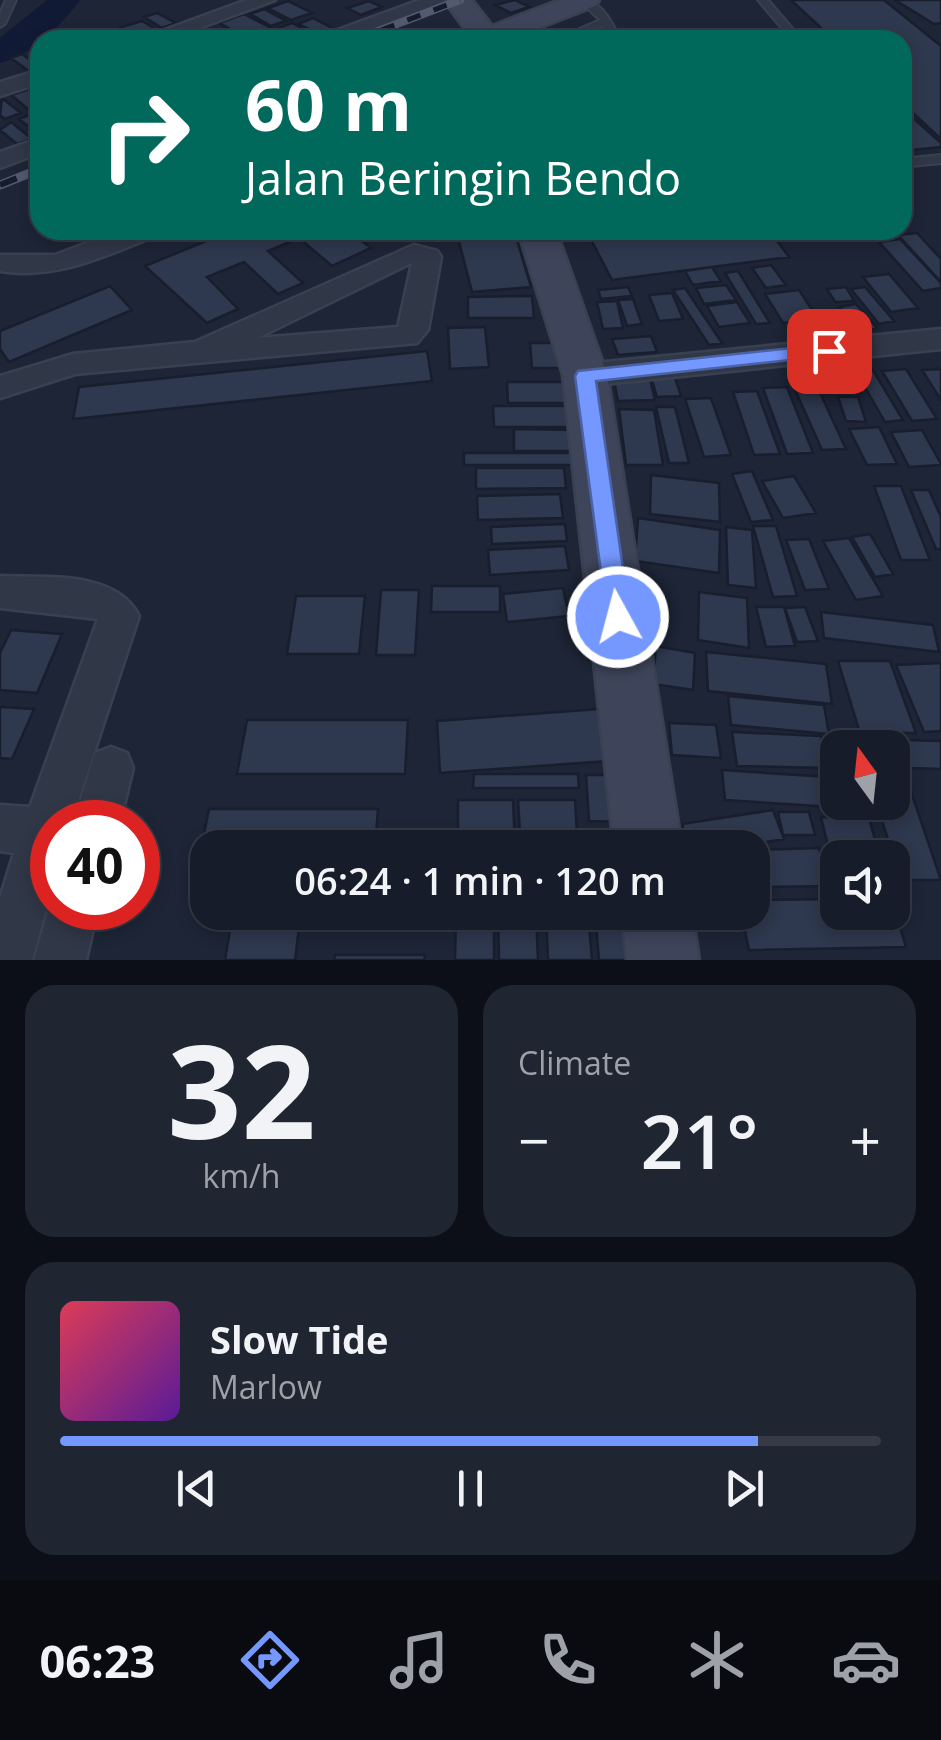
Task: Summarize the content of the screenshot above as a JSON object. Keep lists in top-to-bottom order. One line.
{"north":"top","page":{"turn":["60 m","Jalan Beringin Bendo"],"limit":"40","trip":"06:24 · 1 min · 120 m","tile":[["32","km/h"],"Climate"],"heat":["−","21°","+"],"song":["Slow Tide","Marlow"],"tabs":"06:23"}}
